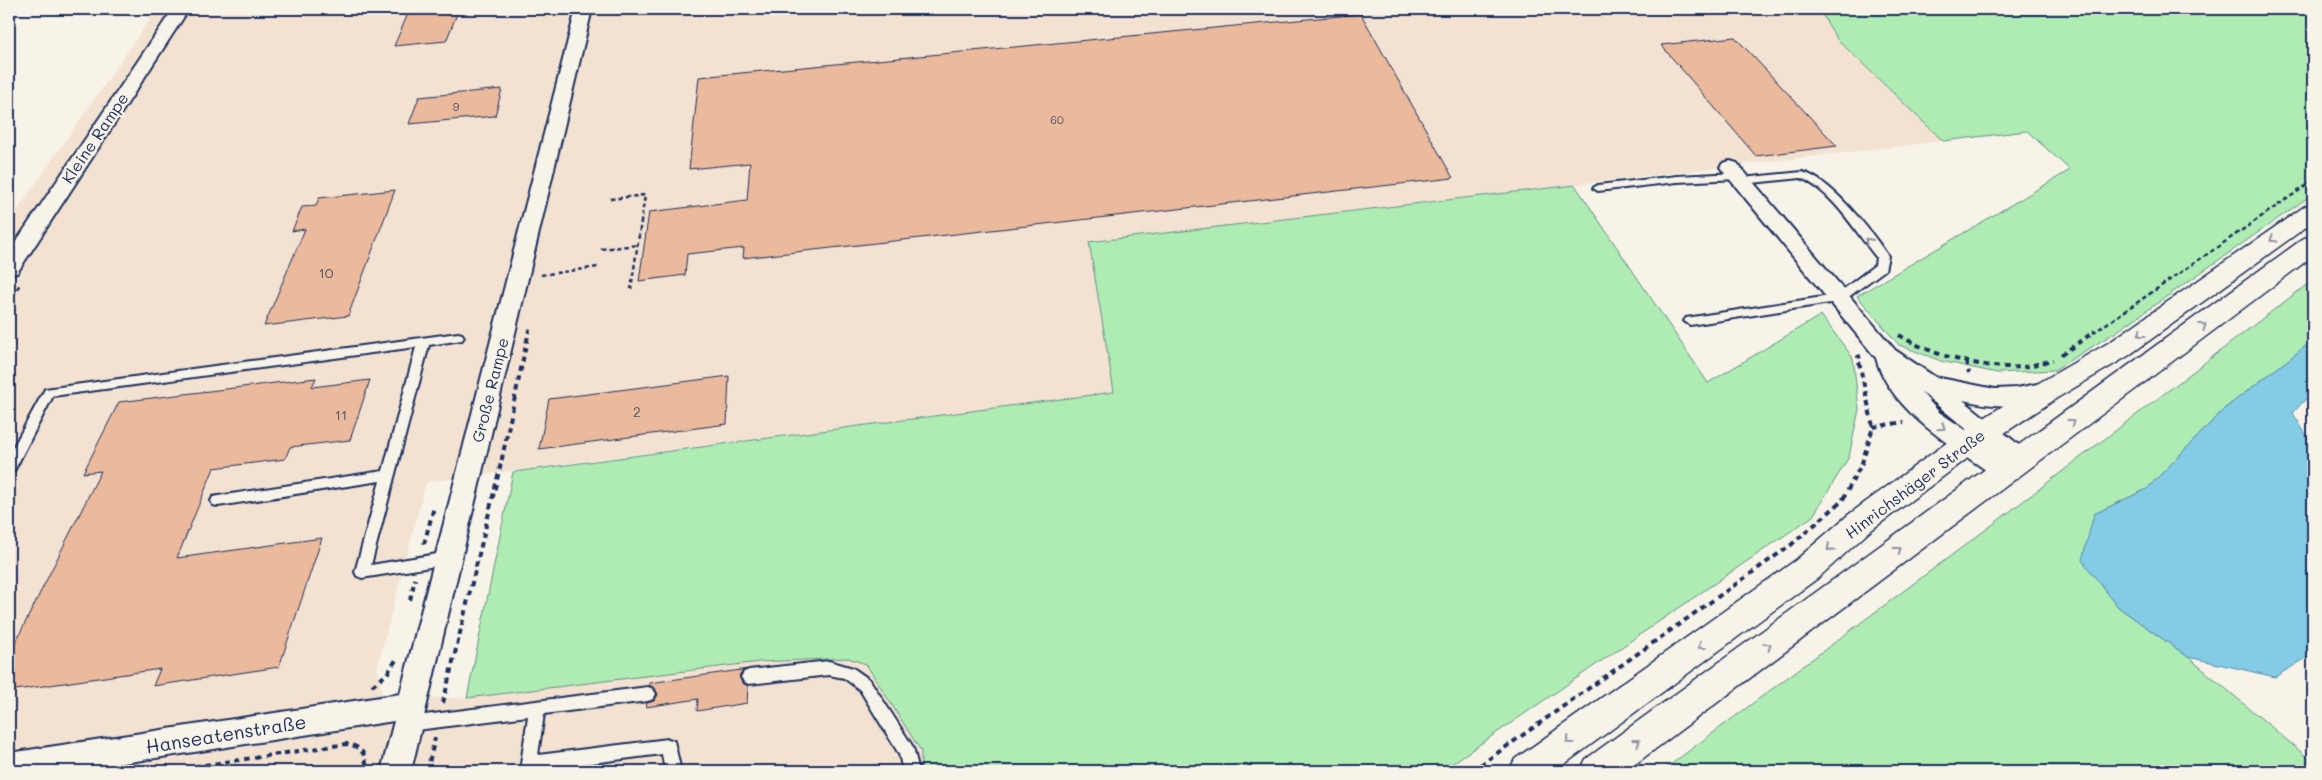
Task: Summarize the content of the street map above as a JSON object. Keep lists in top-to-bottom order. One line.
{"streets":{"main road":["Hinrichshäger Straße"],"street":["Kleine Rampe","Große Rampe","Hanseatenstraße"]},"crossings":[["Große Rampe","Hanseatenstraße"]],"house_numbers":["9","60","10","2","11"]}
